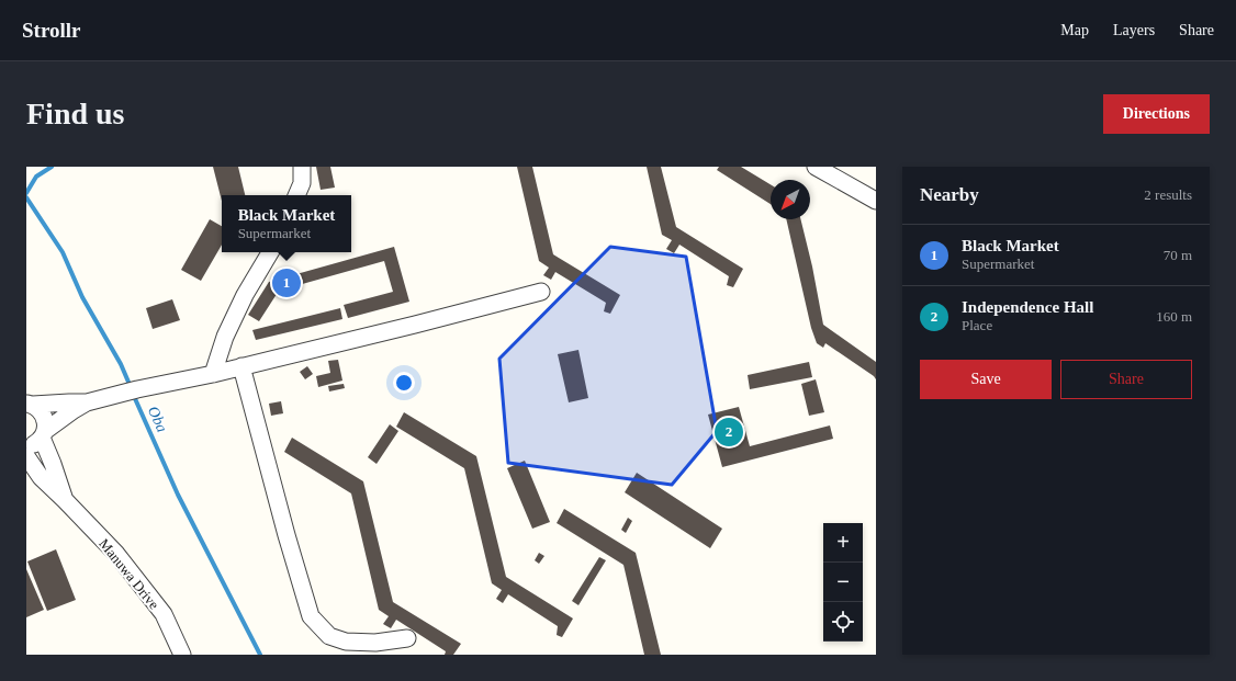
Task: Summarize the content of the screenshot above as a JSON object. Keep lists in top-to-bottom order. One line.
{"streets":{"street":["Manuwa Drive"]},"water":["Oba"],"north":"bottom left","page":{"header":"Strollr","nav":["Map","Layers","Share"],"buttons":["Directions",["Save","Share"]],"title":"Find us","heading":["Nearby","2 results"],"popup":["Black Market","Supermarket"],"list":[{"mark":"1","name":"Black Market","note":"Supermarket","value":"70 m"},{"mark":"2","name":"Independence Hall","note":"Place","value":"160 m"}],"pins":["1","2"],"map_buttons":["+","−"]}}
